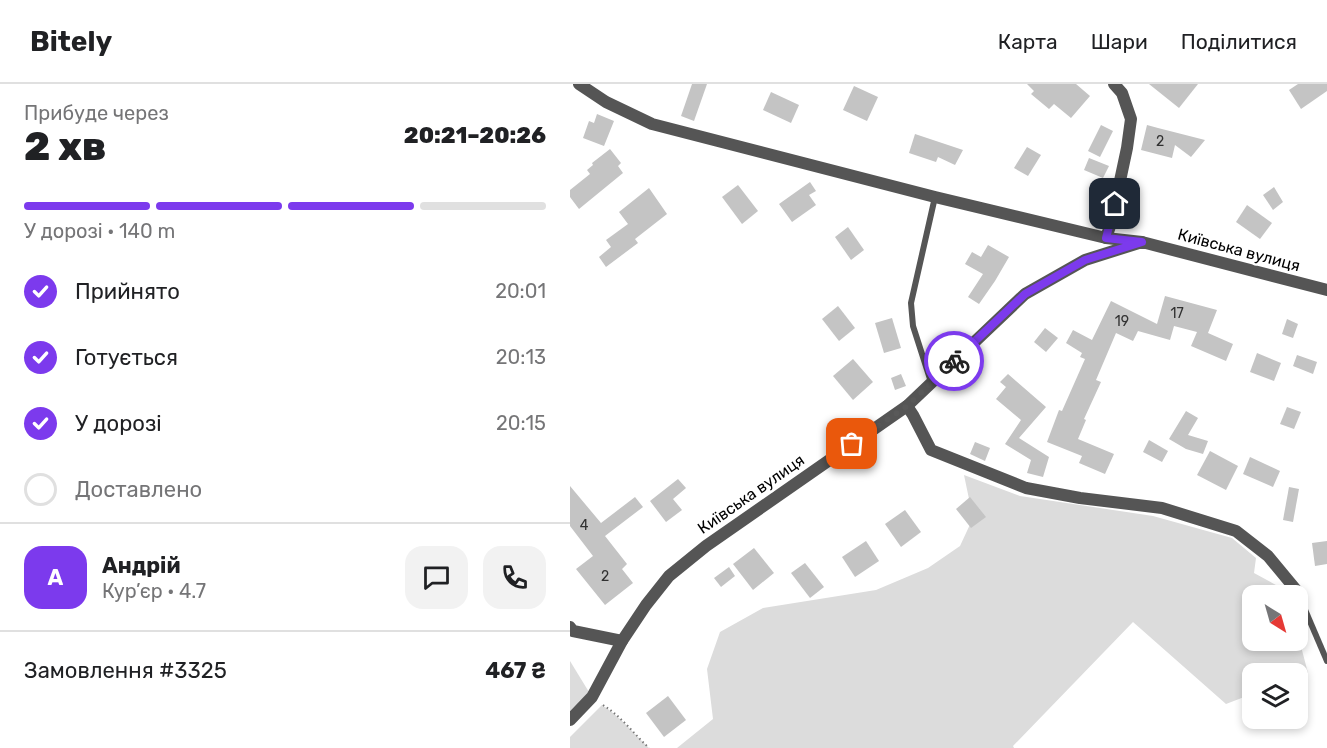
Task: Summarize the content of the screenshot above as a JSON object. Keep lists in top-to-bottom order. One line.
{"streets":{"street":["Київська вулиця"]},"house_numbers":["2","17","19","4","2"],"north":"bottom right","page":{"header":"Bitely","nav":["Карта","Шари","Поділитися"],"heading":["2 хв","Прибуде через","20:21–20:26"],"panel":["Андрій","Кур’єр · 4.7","Замовлення #3325","467 ₴"],"bar":"У дорозі · 140 m","list":[["Прийнято","20:01"],["Готується","20:13"],["У дорозі","20:15"],"Доставлено"],"round":"А"}}
